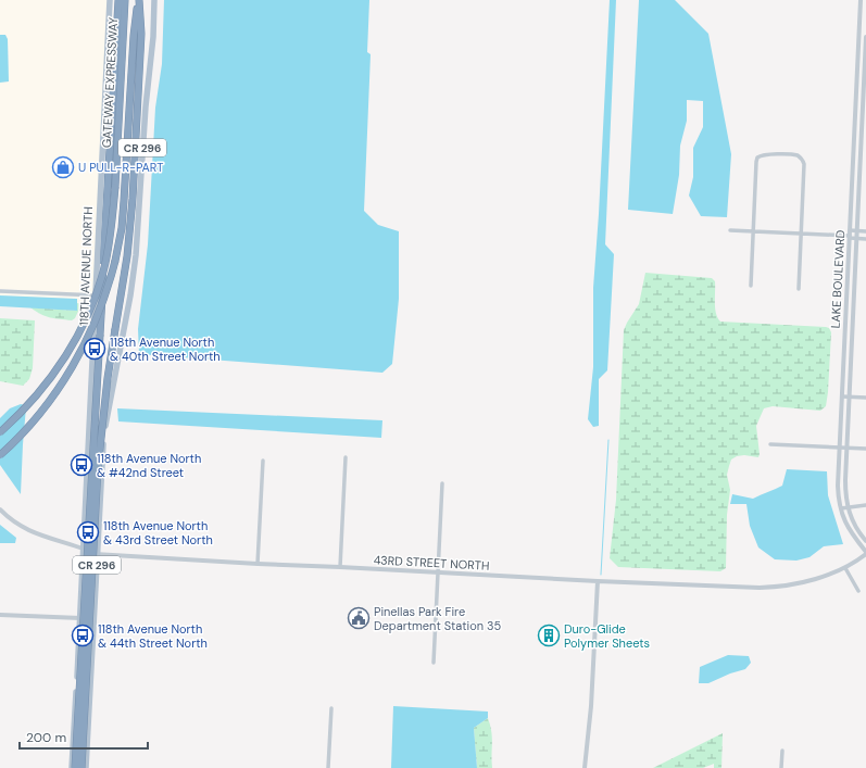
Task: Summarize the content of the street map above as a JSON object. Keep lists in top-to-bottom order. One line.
{"streets":{"highway":["GATEWAY EXPRESSWAY"],"main road":["CR 296","118TH AVENUE NORTH"],"street":["LAKE BOULEVARD","43RD STREET NORTH"]},"crossings":[["GATEWAY EXPRESSWAY","118TH AVENUE NORTH"],["CR 296","43RD STREET NORTH"],["118TH AVENUE NORTH","43RD STREET NORTH"],["LAKE BOULEVARD","43RD STREET NORTH"]],"places":{"shop":["U PULL-R-PART"],"bus stop":["118th Avenue North & 40th Street North","118th Avenue North & #42nd Street","118th Avenue North & 43rd Street North","118th Avenue North & 44th Street North"],"public building":["Pinellas Park Fire Department Station 35"],"building":["Duro-Glide Polymer Sheets"]},"scale_bar":"200 m"}
